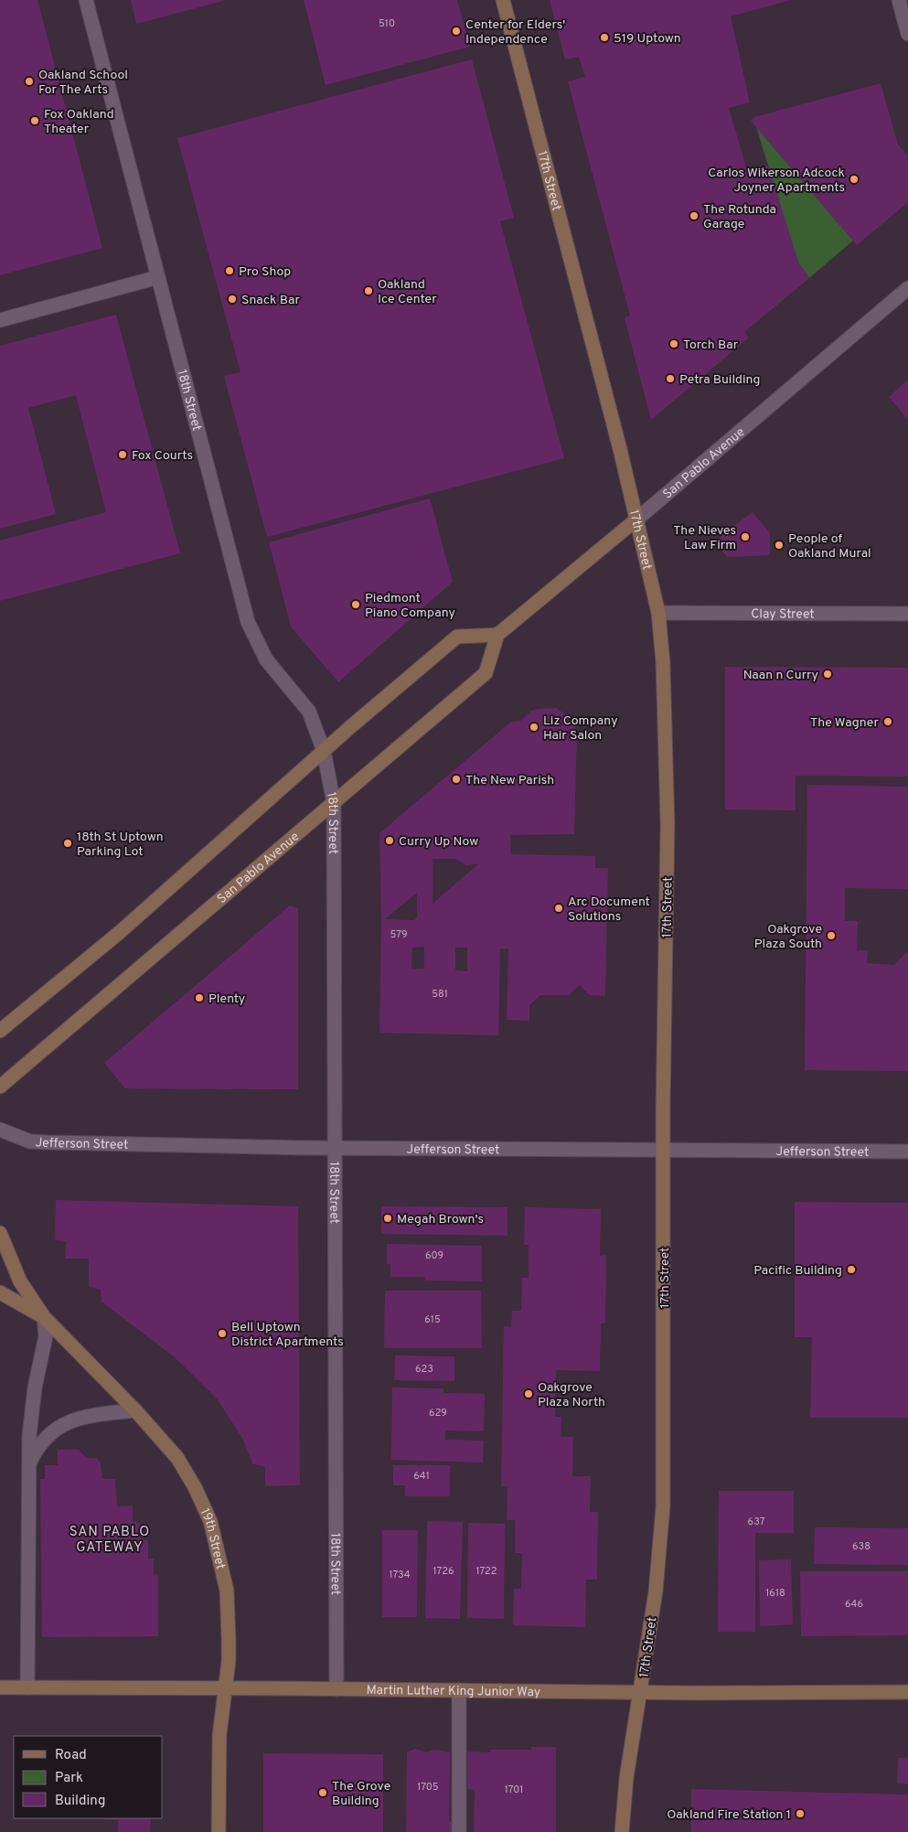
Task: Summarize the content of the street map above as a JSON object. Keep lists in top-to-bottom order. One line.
{"streets":{"street":["17th Street","18th Street","San Pablo Avenue","Clay Street","Jefferson Street","19th Street","Martin Luther King Junior Way"]},"crossings":[["17th Street","San Pablo Avenue"],["17th Street","Clay Street"],["17th Street","Jefferson Street"],["17th Street","Martin Luther King Junior Way"],["18th Street","San Pablo Avenue"],["18th Street","Jefferson Street"],["18th Street","Martin Luther King Junior Way"],["19th Street","Martin Luther King Junior Way"]],"districts":["SAN PABLO GATEWAY"],"places":["Center for Elders' Independence","519 Uptown","Oakland School For The Arts","Fox Oakland Theater","Carlos Wikerson Adcock Joyner Apartments","The Rotunda Garage","Pro Shop","Oakland Ice Center","Snack Bar","Torch Bar","Petra Building","Fox Courts","The Nieves Law Firm","People of Oakland Mural","Piedmont Piano Company","Naan n Curry","The Wagner","Liz Company Hair Salon","The New Parish","Curry Up Now","18th St Uptown Parking Lot","Arc Document Solutions","Oakgrove Plaza South","Plenty","Megah Brown's","Pacific Building","Bell Uptown District Apartments","Oakgrove Plaza North","The Grove Building","Oakland Fire Station 1"],"house_numbers":["510","579","581","609","615","623","629","641","637","638","1726","1722","1734","1618","646","1705","1701"],"legend":["Road","Park","Building"]}
